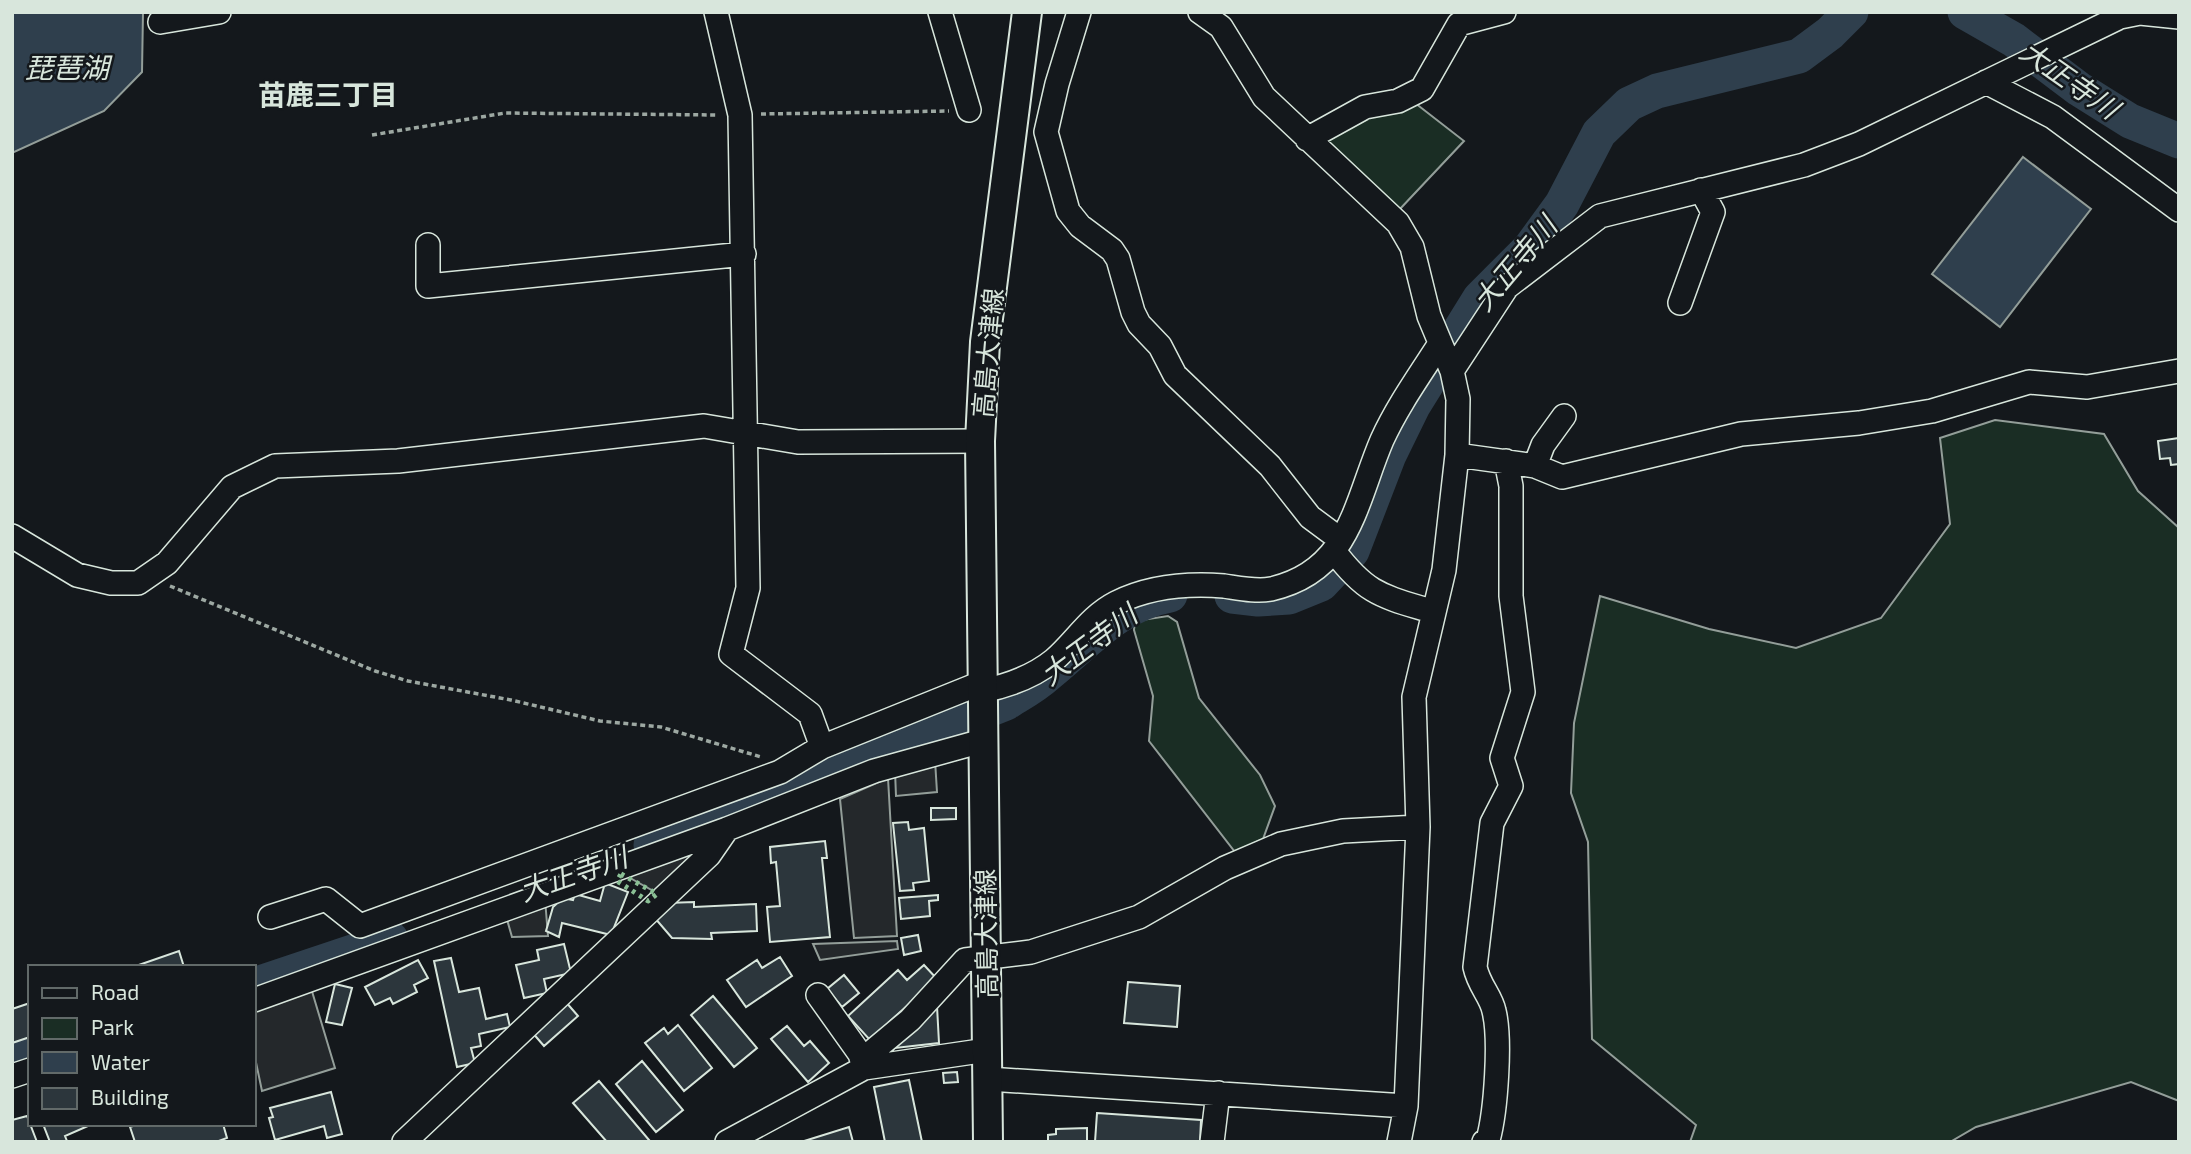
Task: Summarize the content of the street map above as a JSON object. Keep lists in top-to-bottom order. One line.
{"streets":{"main road":["高島大津線"]},"districts":["苗鹿三丁目"],"water":["琵琶湖","大正寺川"],"legend":["Road","Park","Water","Building"]}
